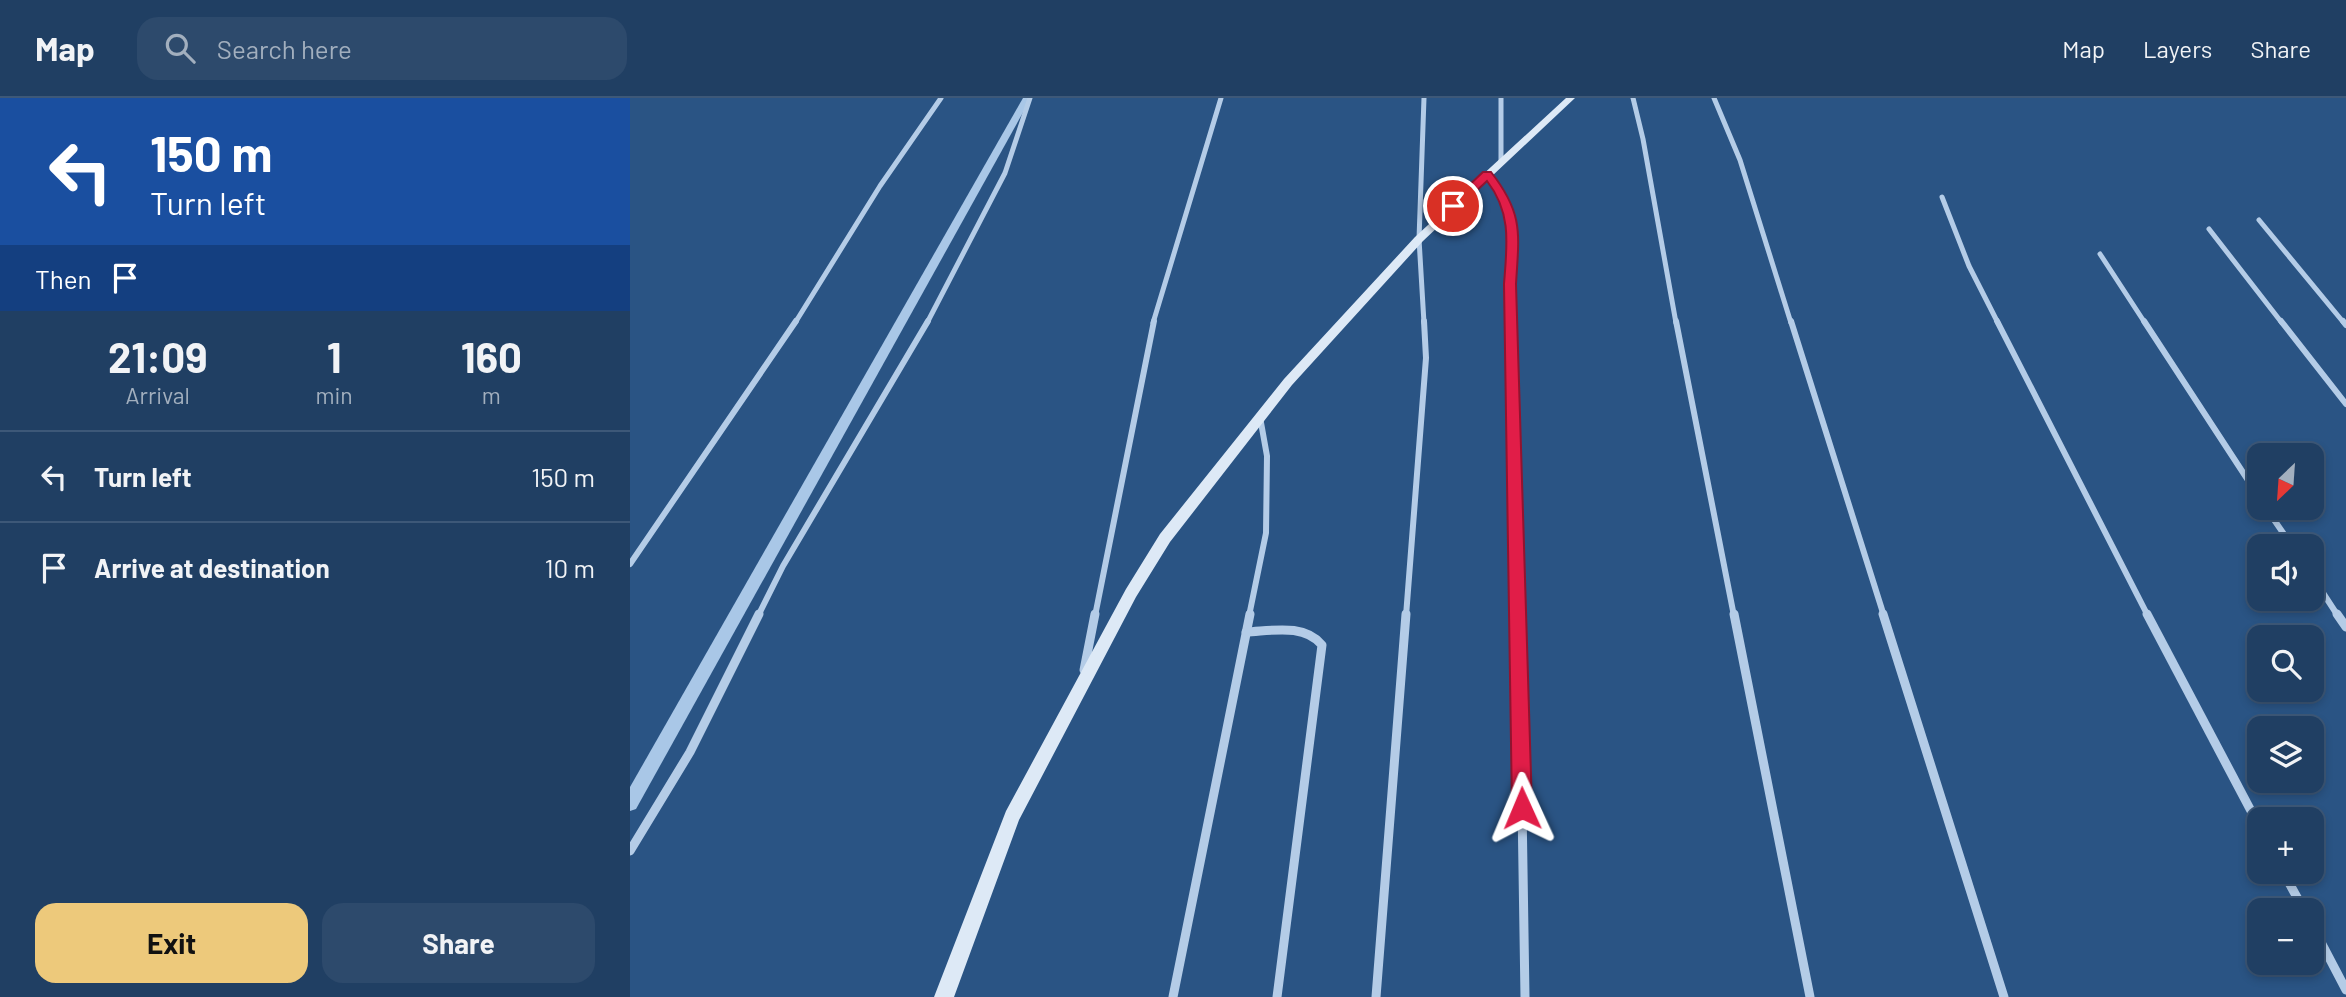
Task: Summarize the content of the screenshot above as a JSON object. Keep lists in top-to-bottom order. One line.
{"north":"bottom left","page":{"header":"Map","search":"Search here","nav":["Map","Layers","Share"],"turn":["150 m","Turn left"],"then":"Then","eta":["21:09","Arrival","1","min","160","m"],"list":[{"name":"Turn left","value":"150 m"},{"name":"Arrive at destination","value":"10 m"}],"map_buttons":["+","−"],"buttons":["Exit","Share"]}}
